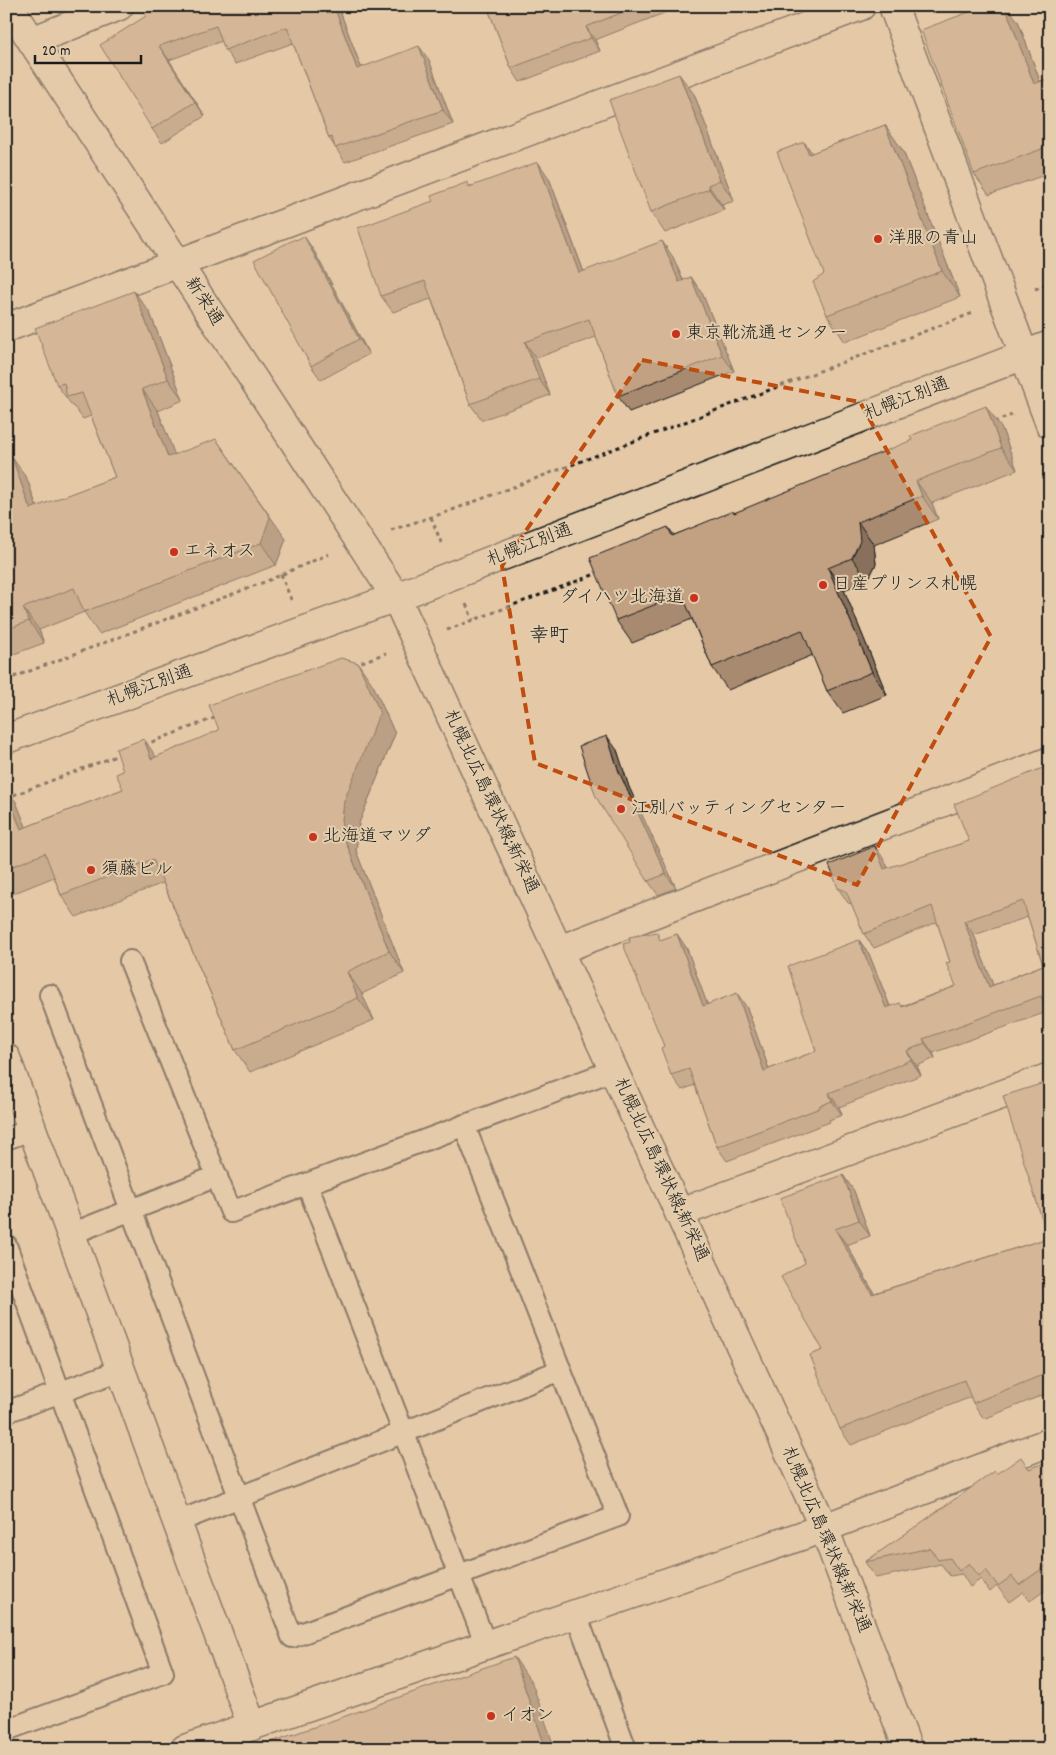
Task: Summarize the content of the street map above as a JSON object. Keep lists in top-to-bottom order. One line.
{"streets":{"main road":["新栄通","札幌江別通","札幌北広島環状線;新栄通"]},"crossings":[["新栄通","札幌江別通"],["新栄通","札幌北広島環状線;新栄通"],["札幌江別通","札幌北広島環状線;新栄通"]],"districts":["幸町"],"places":["洋服の青山","東京靴流通センター","エネオス","日産プリンス札幌","ダイハツ北海道","江別バッティングセンター","北海道マツダ","須藤ビル","イオン"],"scale_bar":"20 m"}
